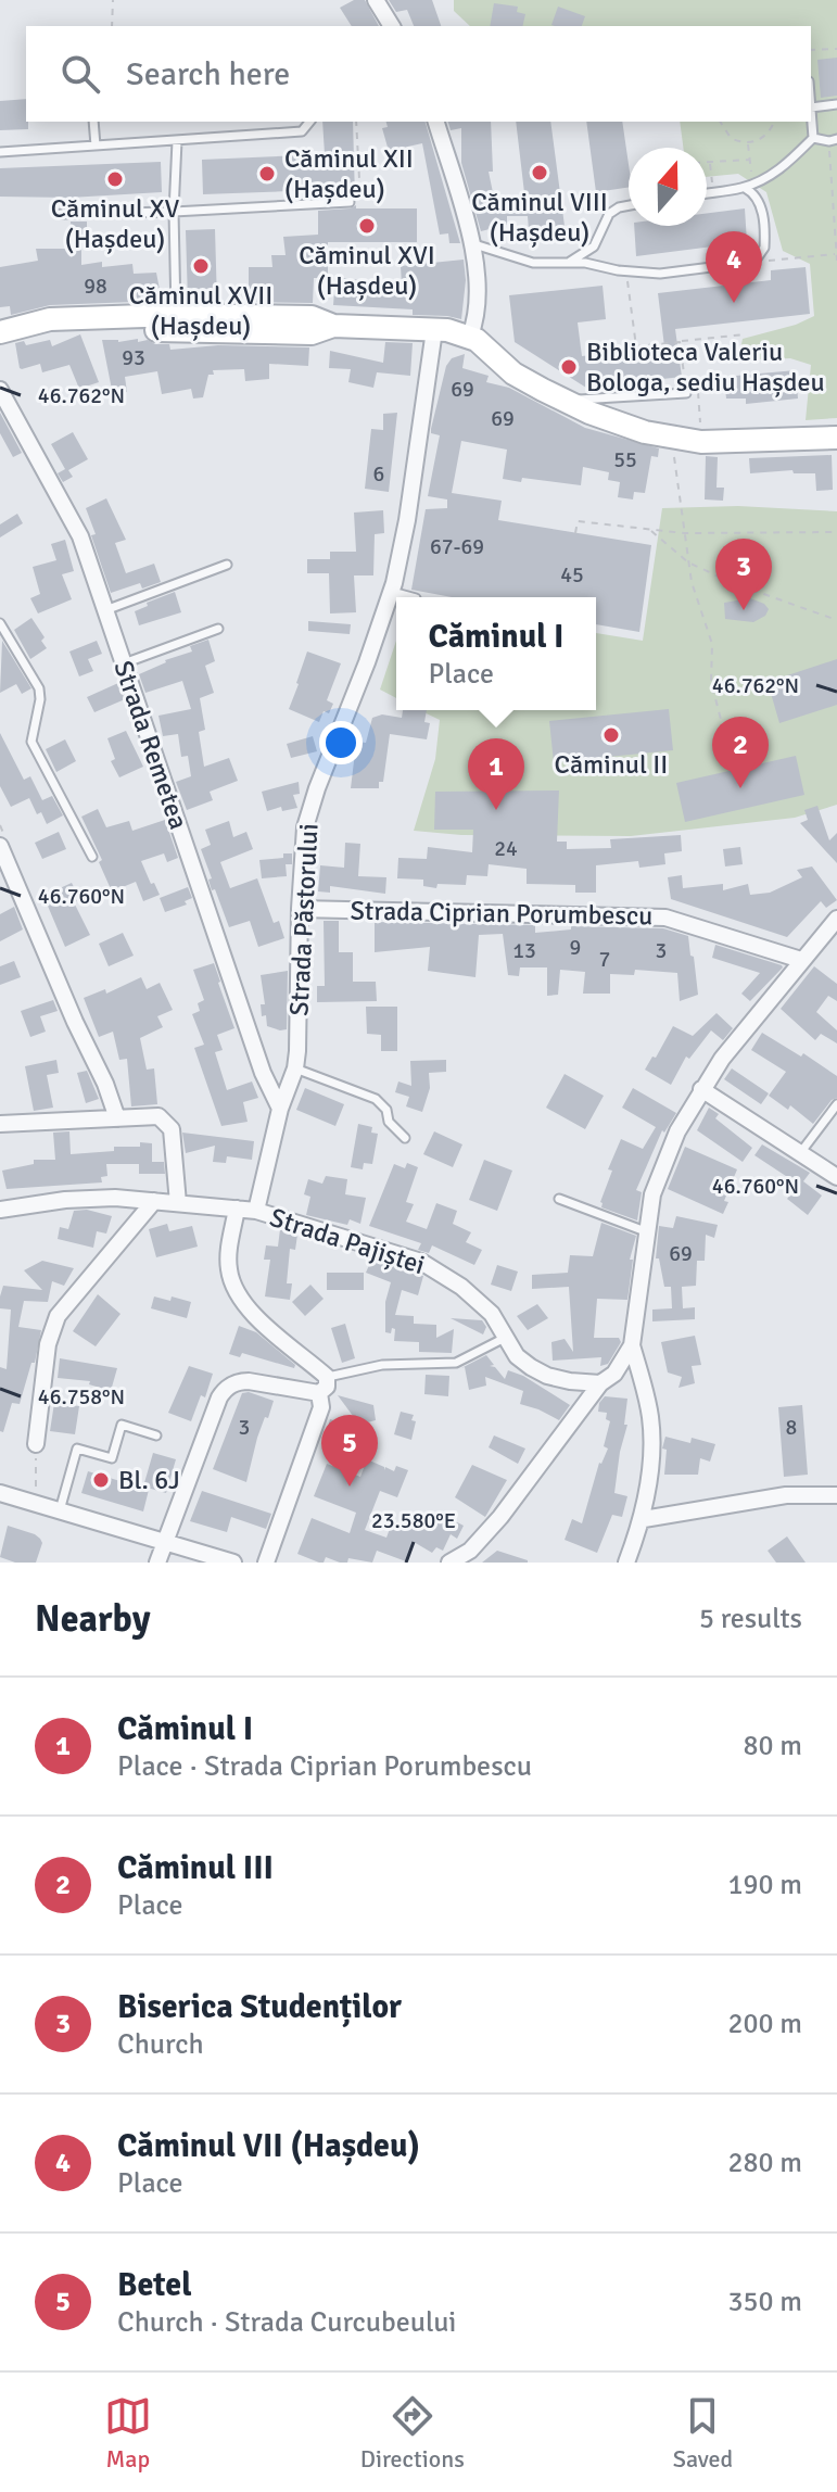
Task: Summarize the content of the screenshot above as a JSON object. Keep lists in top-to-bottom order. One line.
{"streets":{"street":["Strada Remetea","Strada Ciprian Porumbescu","Strada Păstorului","Strada Pajiștei"]},"crossings":[["Strada Remetea","Strada Păstorului"],["Strada Ciprian Porumbescu","Strada Păstorului"],["Strada Păstorului","Strada Pajiștei"]],"places":["Căminul VIII (Hașdeu)","Căminul XII (Hașdeu)","Căminul XV (Hașdeu)","Căminul XVI (Hașdeu)","Căminul XVII (Hașdeu)","Biblioteca Valeriu Bologa, sediu Hașdeu","Căminul II","Bl. 6J"],"house_numbers":["98","93","69","69","55","6","67-69","45","24","9","13","3","7","69","3","8"],"north":"top","page":{"search":"Search here","pins":["4","3","2","1","5"],"popup":["Căminul I","Place"],"heading":["Nearby","5 results"],"list":[{"mark":"1","name":"Căminul I","note":"Place · Strada Ciprian Porumbescu","value":"80 m"},{"mark":"2","name":"Căminul III","note":"Place","value":"190 m"},{"mark":"3","name":"Biserica Studenților","note":"Church","value":"200 m"},{"mark":"4","name":"Căminul VII (Hașdeu)","note":"Place","value":"280 m"},{"mark":"5","name":"Betel","note":"Church · Strada Curcubeului","value":"350 m"}],"nav":["Map","Directions","Saved"]},"coordinates":["46.762°N","46.760°N","46.758°N","23.580°E"]}
